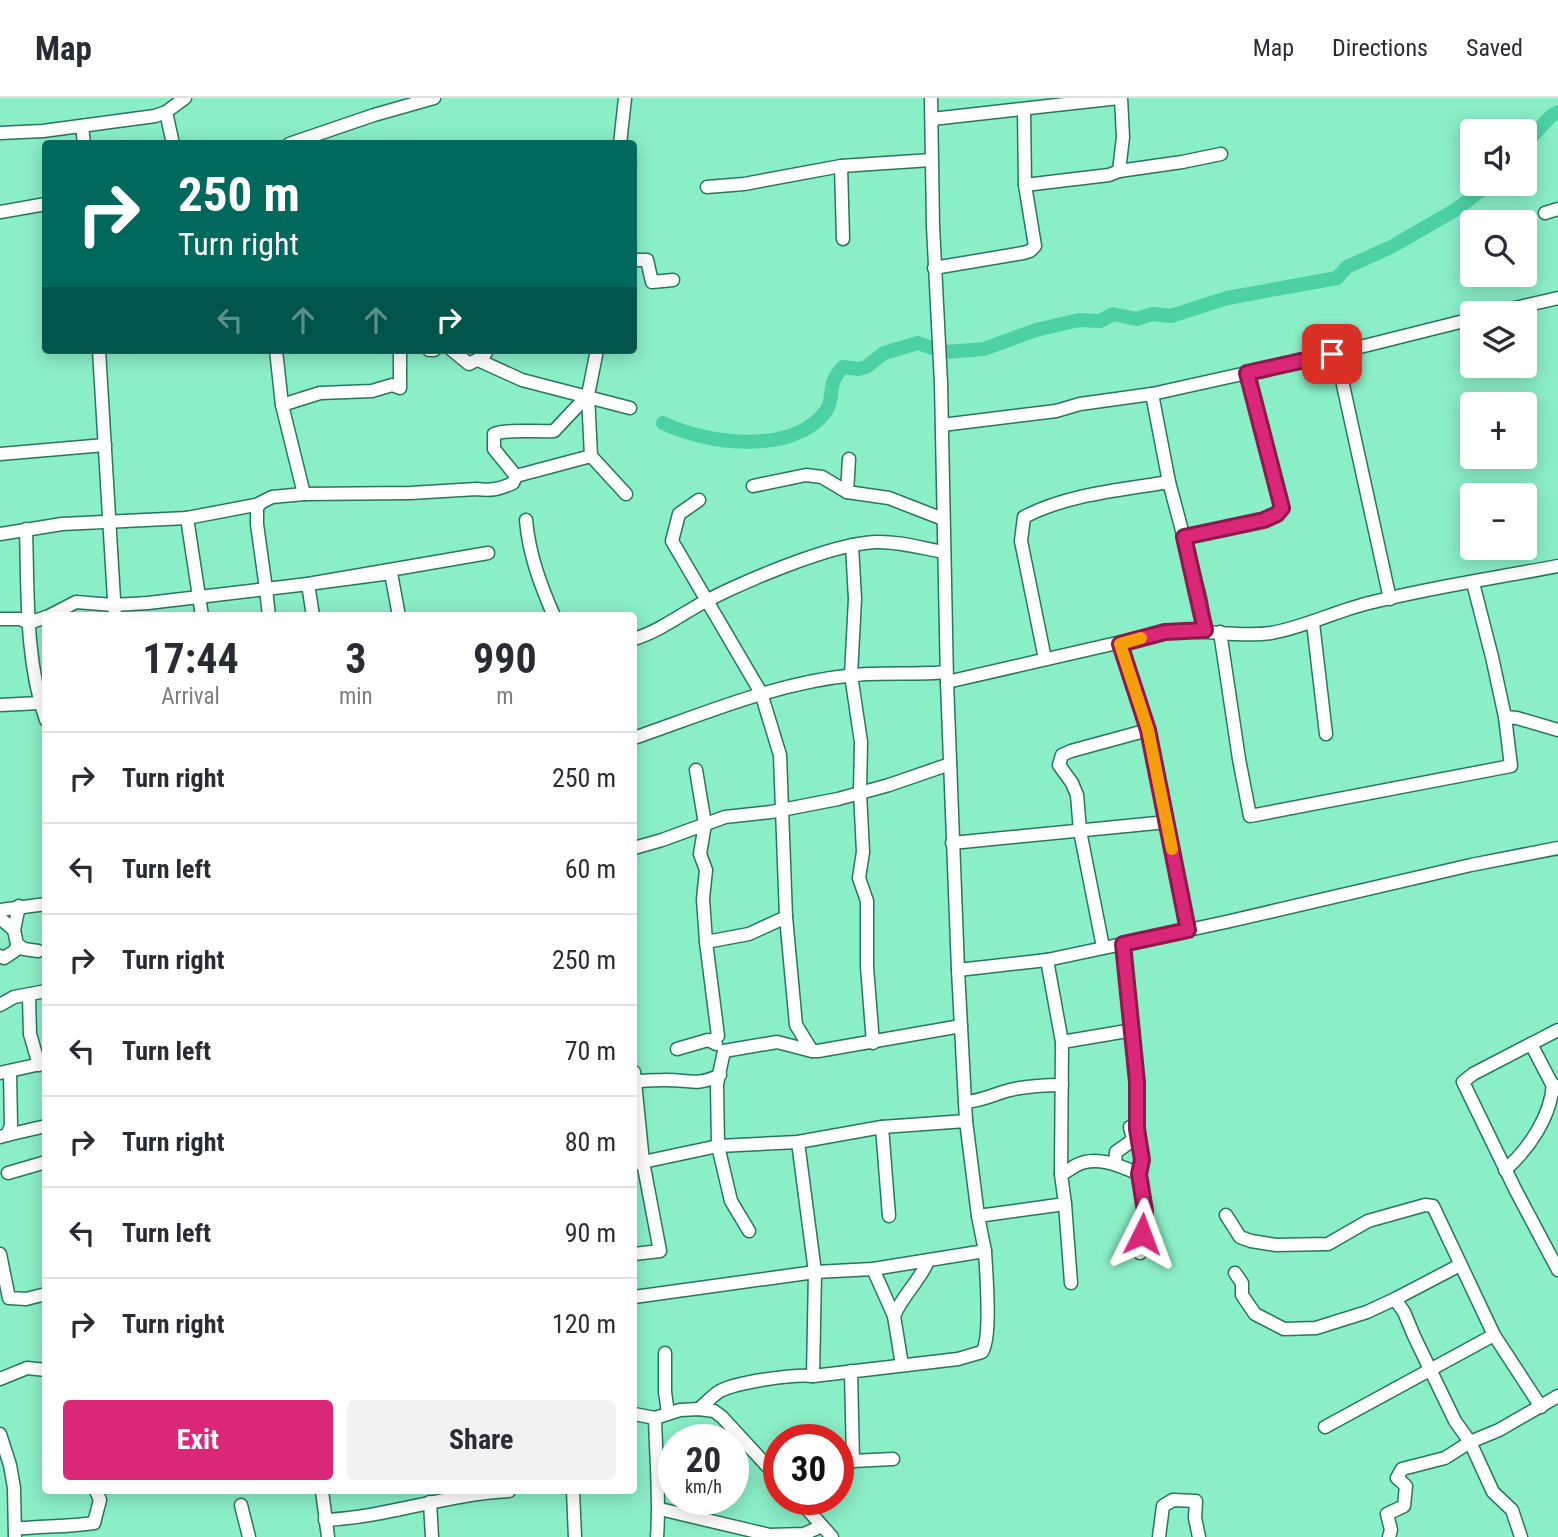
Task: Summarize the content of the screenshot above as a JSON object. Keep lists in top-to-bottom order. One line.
{"page":{"header":"Map","nav":["Map","Directions","Saved"],"map_buttons":["+","−"],"turn":["250 m","Turn right"],"eta":["17:44","Arrival","3","min","990","m"],"list":[{"name":"Turn right","value":"250 m"},{"name":"Turn left","value":"60 m"},{"name":"Turn right","value":"250 m"},{"name":"Turn left","value":"70 m"},{"name":"Turn right","value":"80 m"},{"name":"Turn left","value":"90 m"},{"name":"Turn right","value":"120 m"}],"buttons":["Exit","Share"],"speed":"20 km/h","limit":"30"}}
